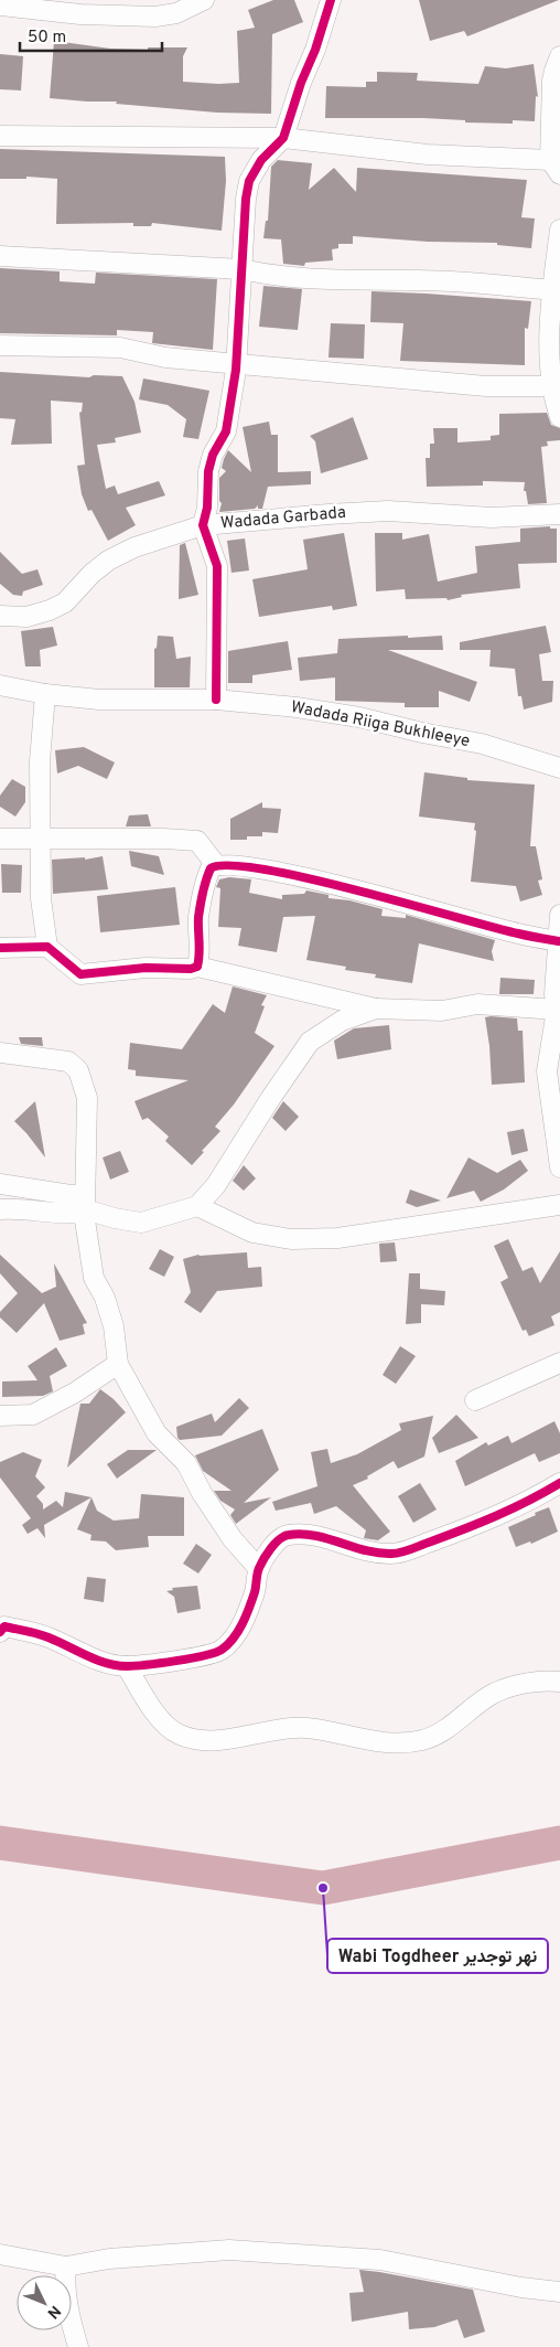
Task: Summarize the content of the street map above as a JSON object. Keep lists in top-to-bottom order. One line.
{"streets":{"street":["Wadada Garbada","Wadada Riiga Bukhleeye"]},"places":["Wabi Togdheer نهر توجدير"],"scale_bar":"50 m","north":"bottom right"}
